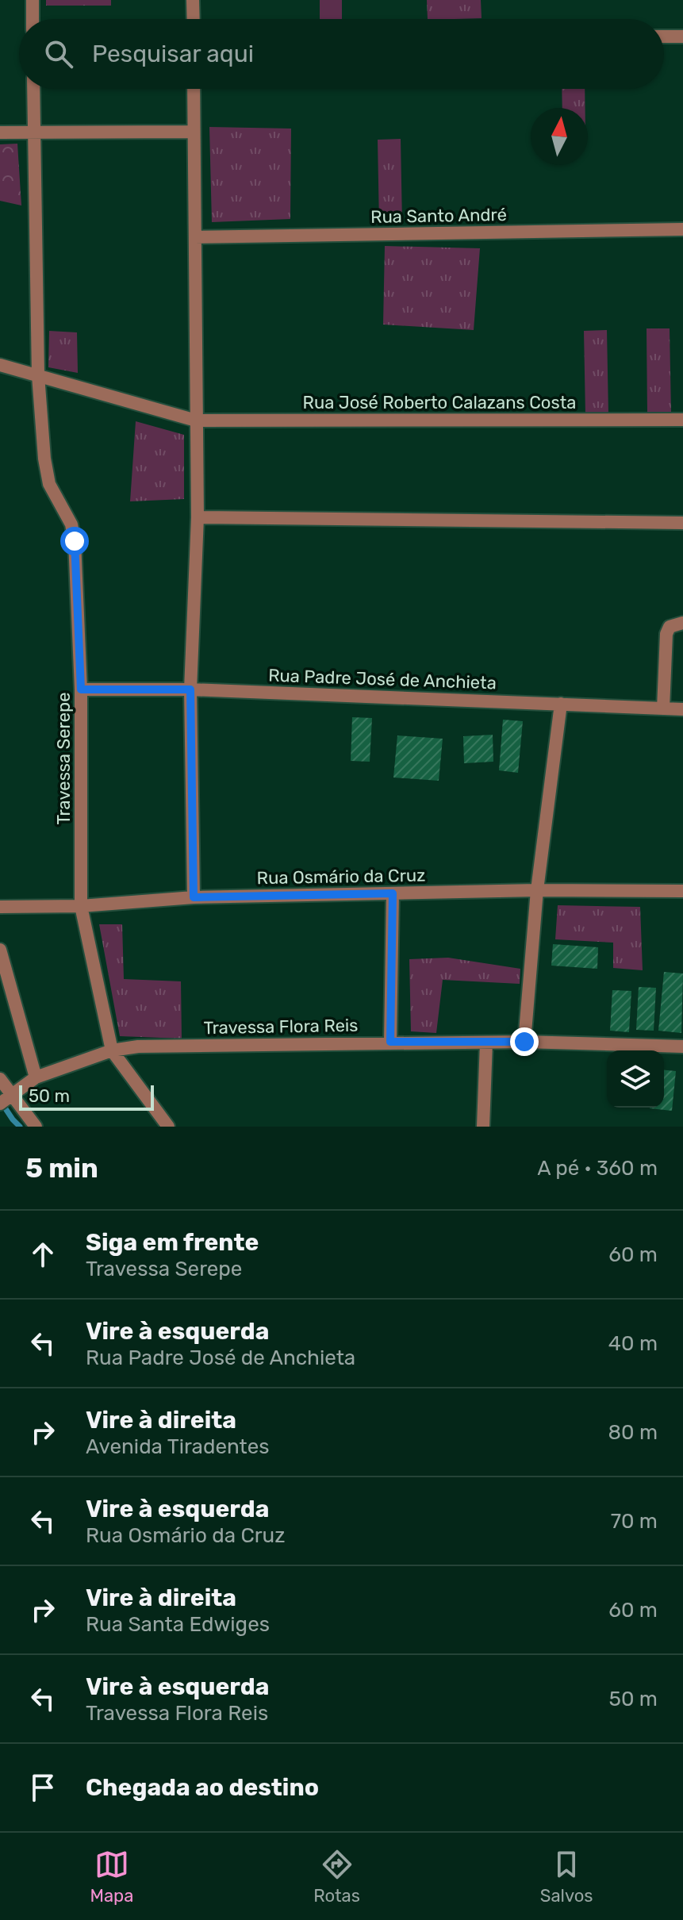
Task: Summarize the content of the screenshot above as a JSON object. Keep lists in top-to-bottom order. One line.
{"streets":{"street":["Rua Santo André","Rua José Roberto Calazans Costa","Rua Padre José de Anchieta","Travessa Serepe","Rua Osmário da Cruz","Travessa Flora Reis"]},"crossings":[["Rua José Roberto Calazans Costa","Travessa Serepe"],["Rua Padre José de Anchieta","Travessa Serepe"],["Travessa Serepe","Rua Osmário da Cruz"],["Travessa Serepe","Travessa Flora Reis"]],"scale_bar":"50 m","north":"top","page":{"search":"Pesquisar aqui","scale":"50 m","heading":["5 min","A pé · 360 m"],"list":[["Siga em frente","Travessa Serepe","60 m"],["Vire à esquerda","Rua Padre José de Anchieta","40 m"],["Vire à direita","Avenida Tiradentes","80 m"],["Vire à esquerda","Rua Osmário da Cruz","70 m"],["Vire à direita","Rua Santa Edwiges","60 m"],["Vire à esquerda","Travessa Flora Reis","50 m"],"Chegada ao destino"],"nav":["Mapa","Rotas","Salvos"]}}
